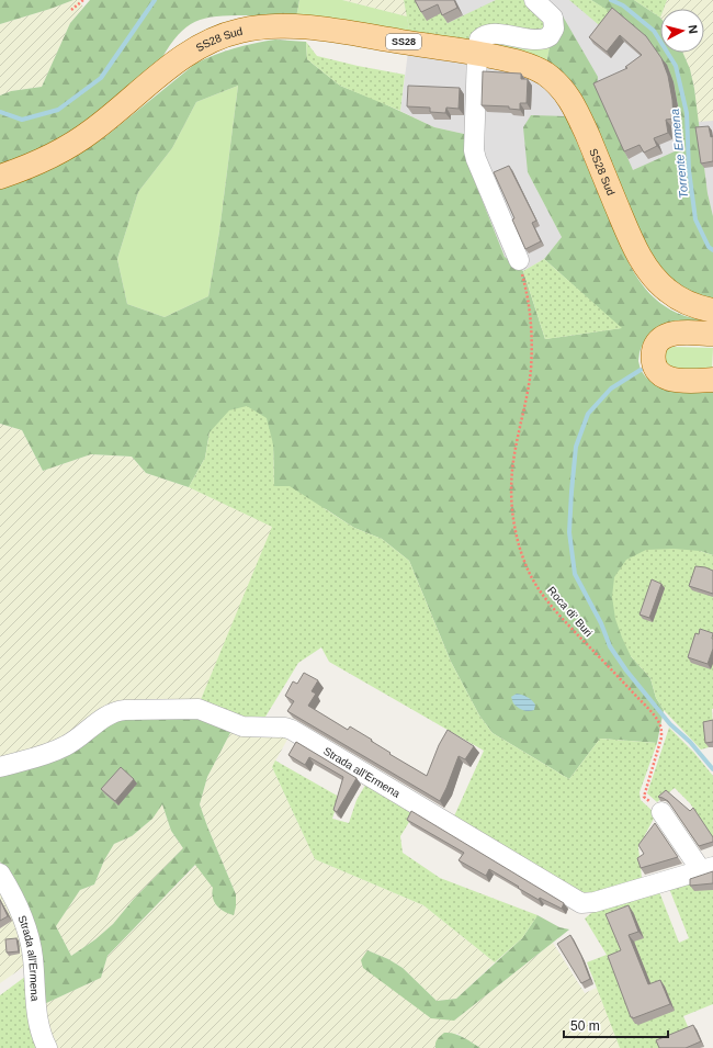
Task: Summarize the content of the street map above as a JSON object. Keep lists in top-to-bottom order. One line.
{"streets":{"main road":["SS28 Sud","SS28"],"street":["Strada all'Ermena"],"path":["Roca di' Buri"]},"water":["Torrente Ermena"],"scale_bar":"50 m","north":"right"}
